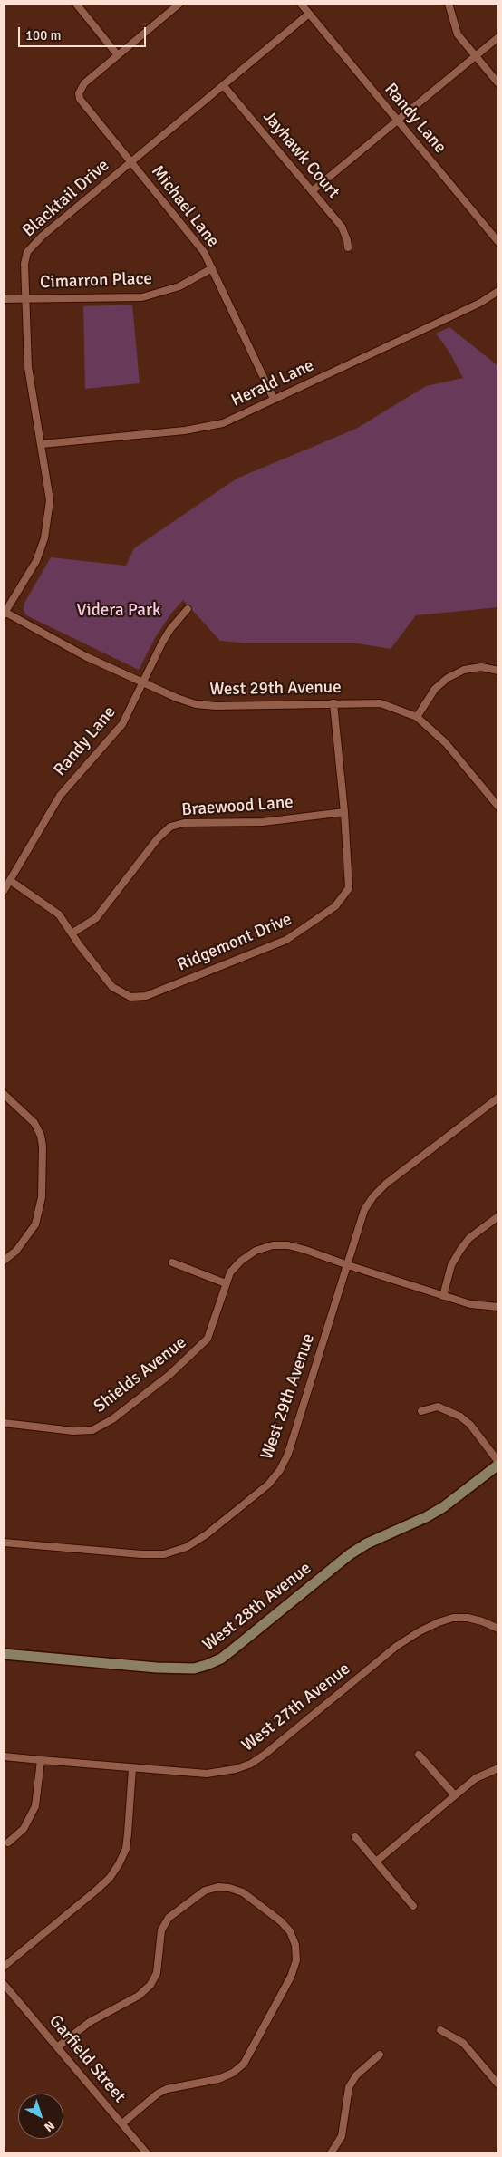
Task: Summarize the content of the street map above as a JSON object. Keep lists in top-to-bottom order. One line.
{"streets":{"street":["Randy Lane","Jayhawk Court","Blacktail Drive","Michael Lane","Cimarron Place","Herald Lane","West 29th Avenue","Braewood Lane","Ridgemont Drive","Shields Avenue","West 28th Avenue","West 27th Avenue","Garfield Street"]},"crossings":[["Randy Lane","Blacktail Drive"],["Randy Lane","West 29th Avenue"],["Randy Lane","Ridgemont Drive"],["Jayhawk Court","Blacktail Drive"],["Blacktail Drive","Michael Lane"],["Blacktail Drive","Cimarron Place"],["Blacktail Drive","Herald Lane"],["Blacktail Drive","West 29th Avenue"],["Michael Lane","Cimarron Place"],["Michael Lane","Herald Lane"],["West 29th Avenue","Ridgemont Drive"],["West 29th Avenue","Shields Avenue"],["Braewood Lane","Ridgemont Drive"]],"parks":["Videra Park"],"scale_bar":"100 m","north":"bottom right"}
